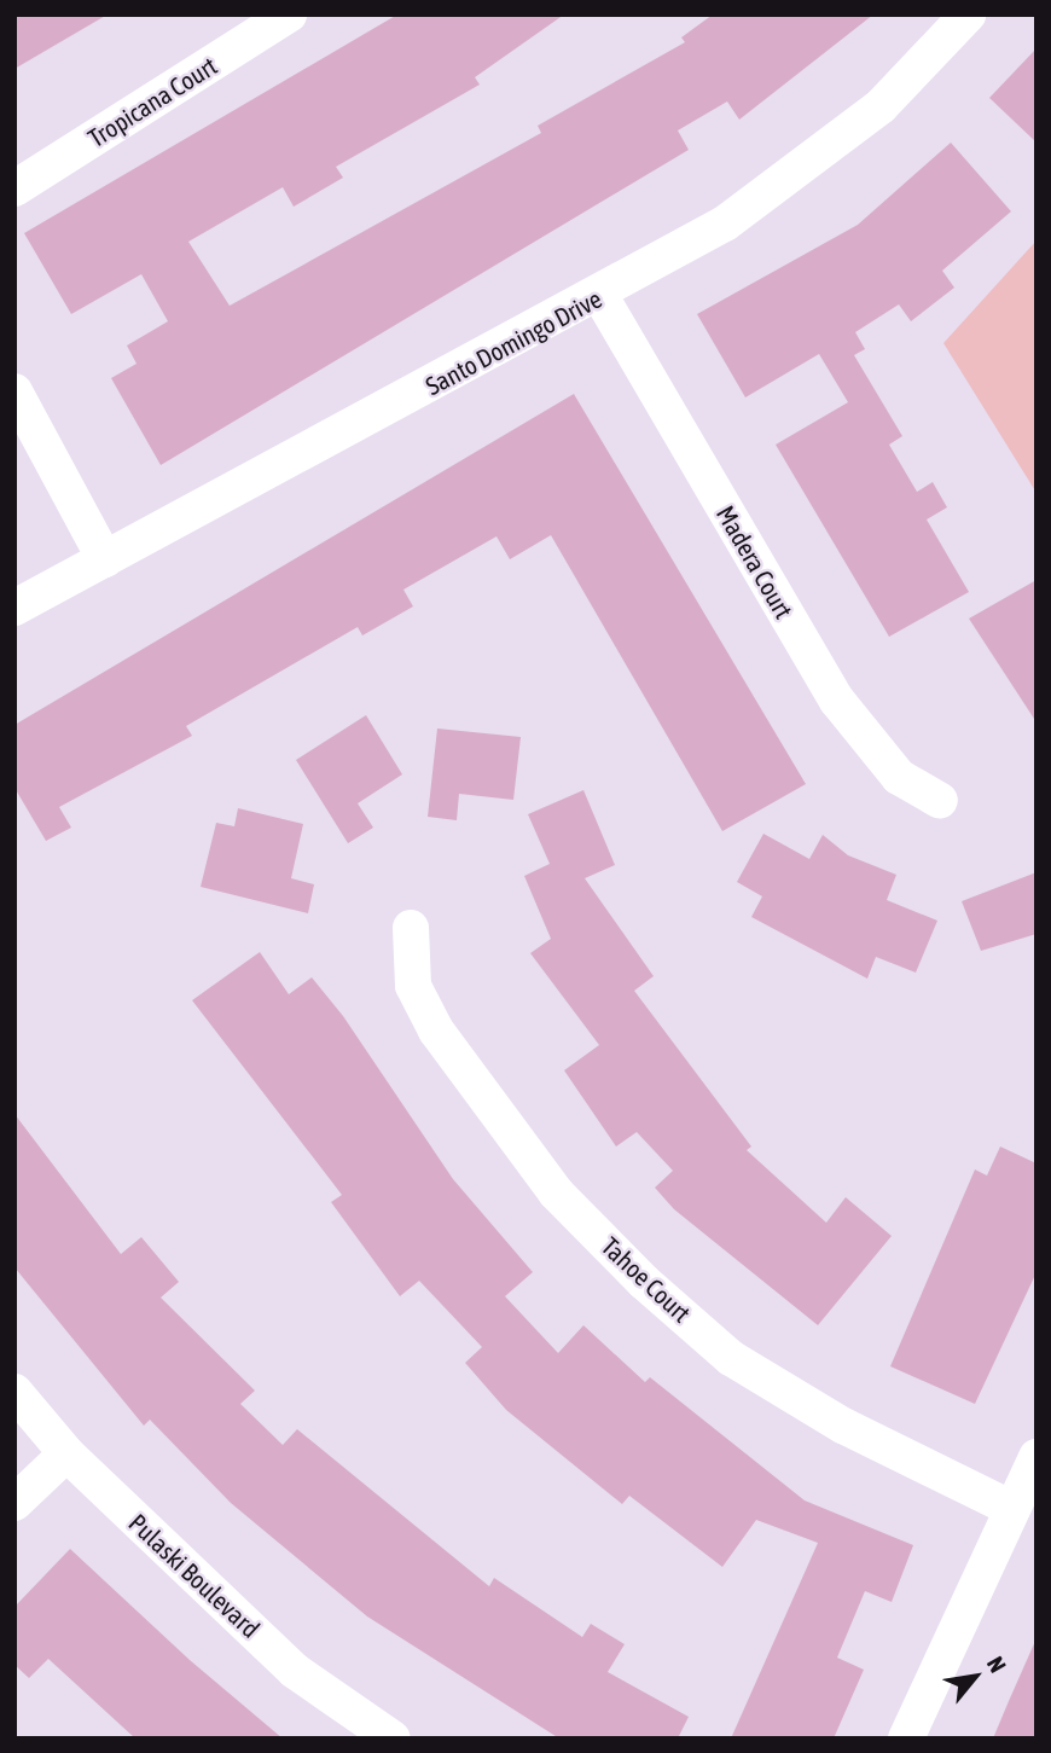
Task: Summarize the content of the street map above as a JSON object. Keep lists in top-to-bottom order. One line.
{"streets":{"street":["Tropicana Court","Santo Domingo Drive","Madera Court","Tahoe Court","Pulaski Boulevard"]},"crossings":[["Santo Domingo Drive","Madera Court"]],"north":"top right"}
